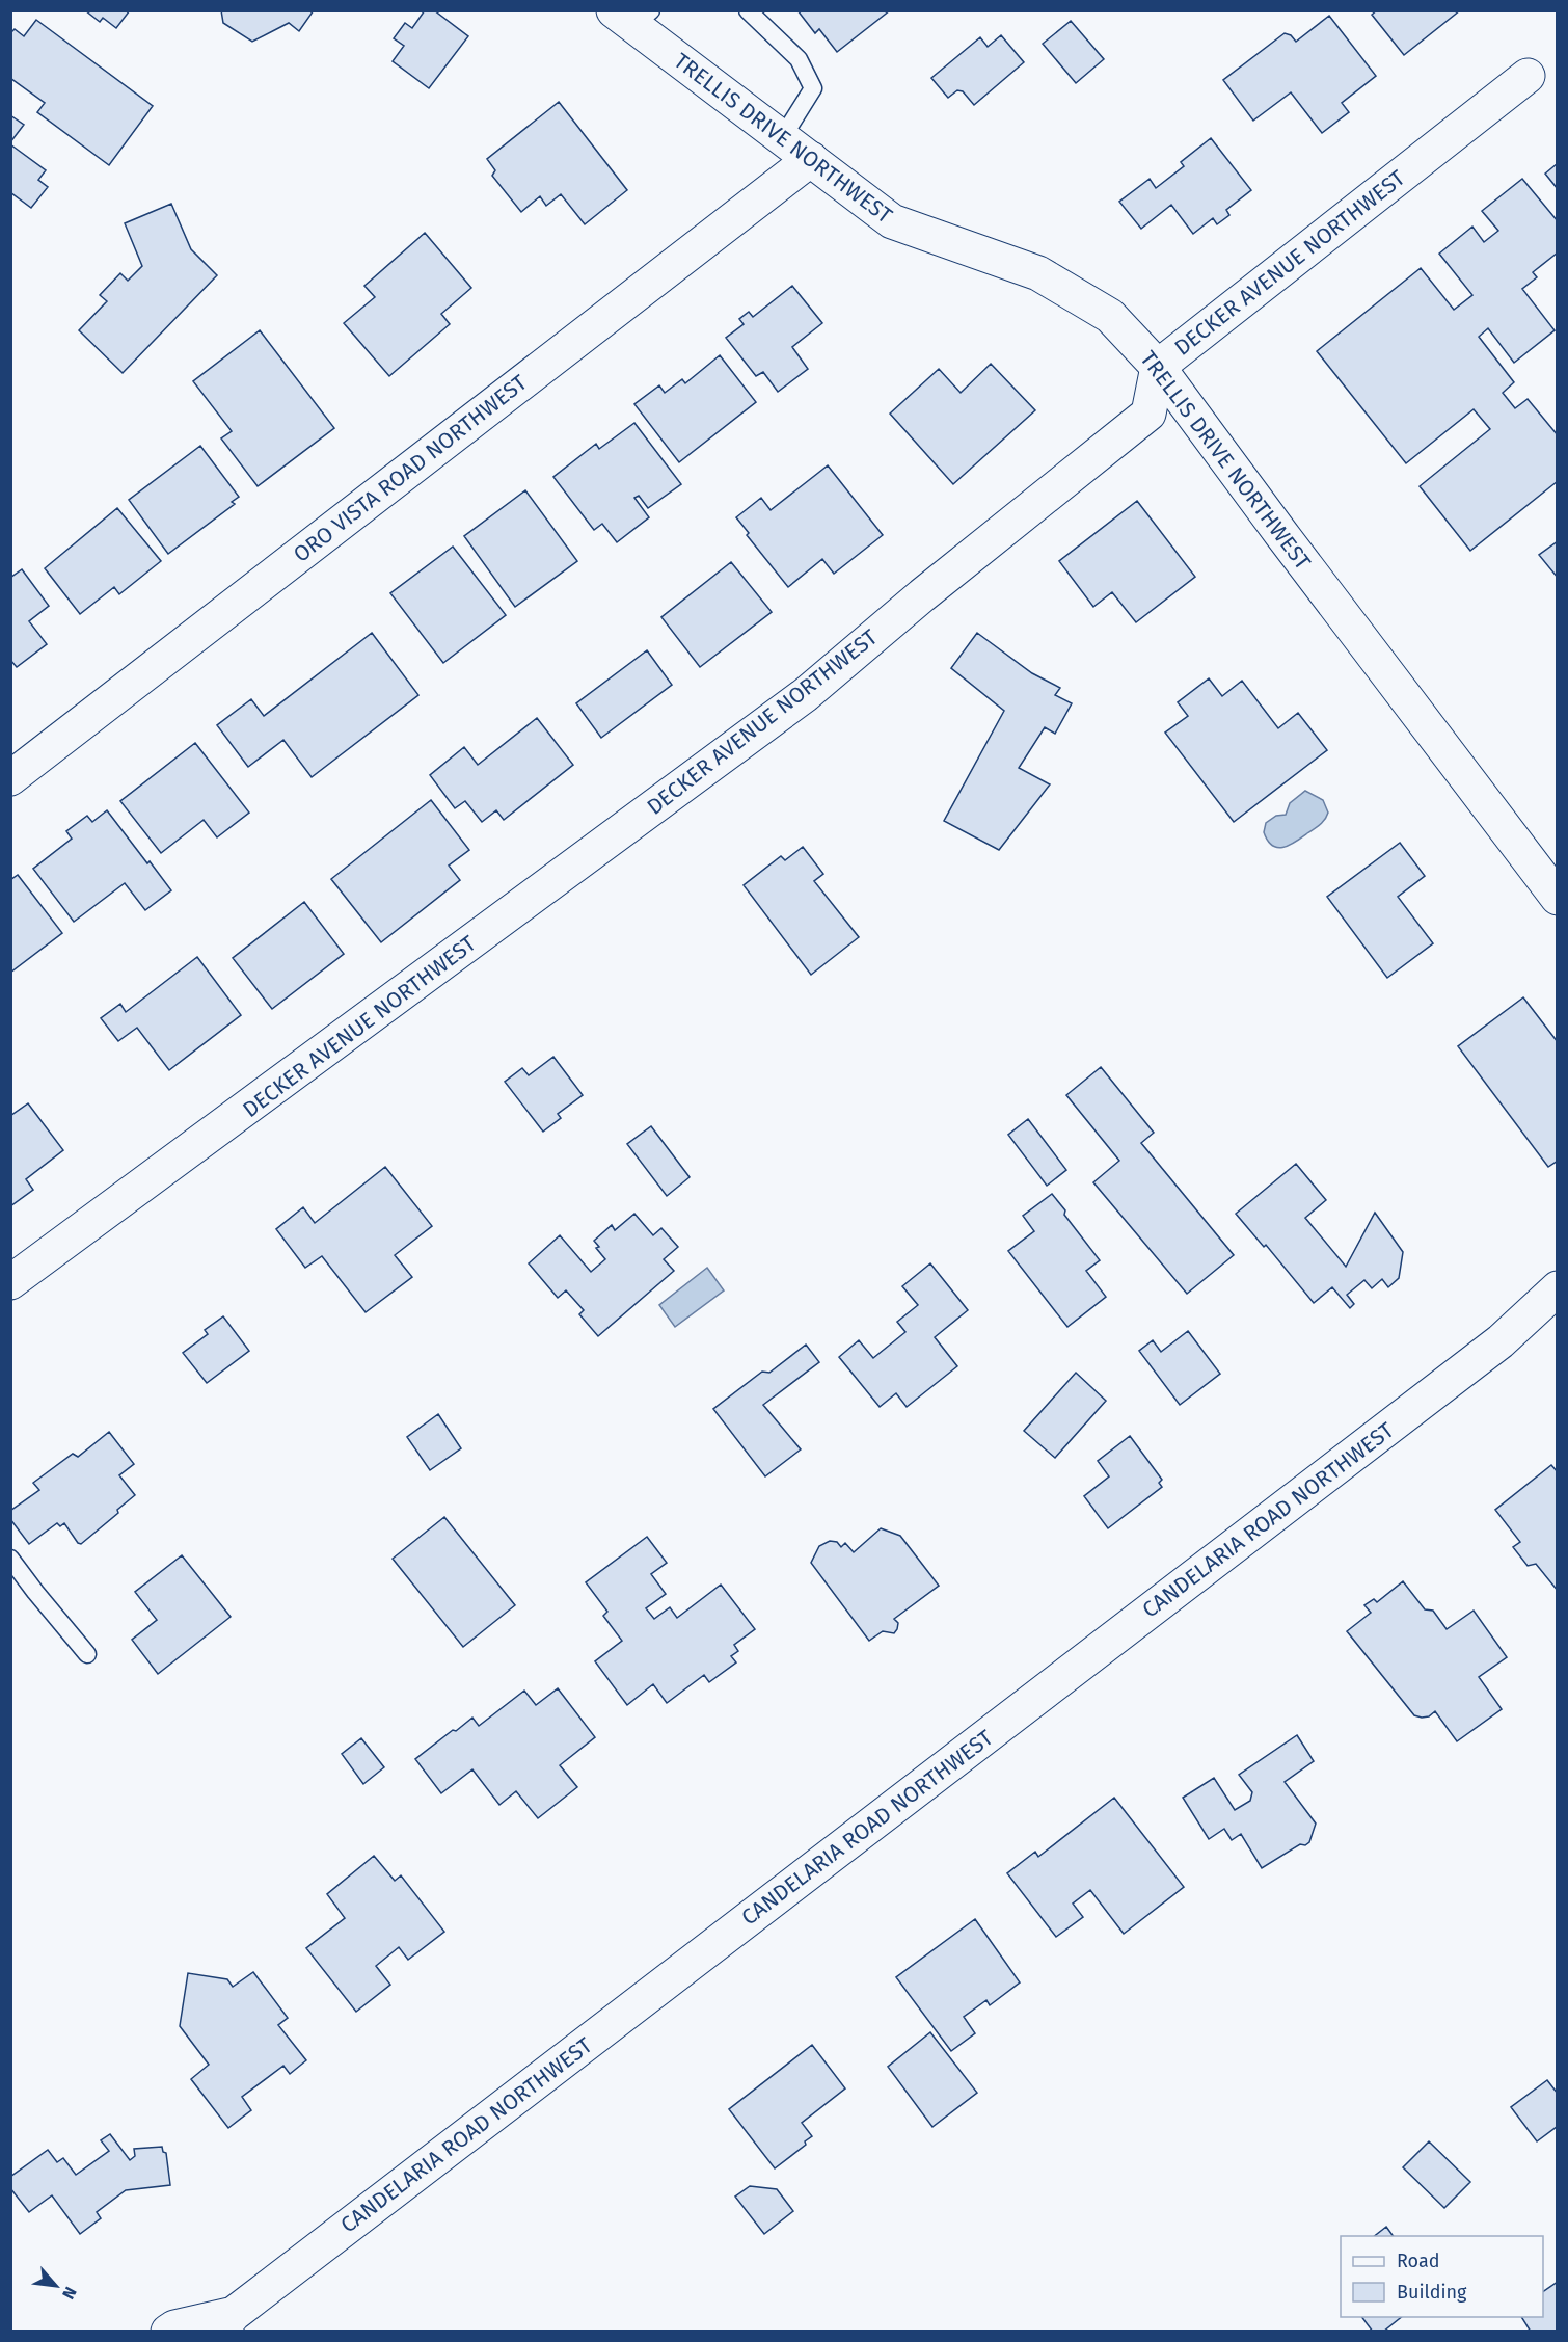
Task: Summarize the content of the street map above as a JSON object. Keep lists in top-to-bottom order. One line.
{"streets":{"street":["TRELLIS DRIVE NORTHWEST","DECKER AVENUE NORTHWEST","ORO VISTA ROAD NORTHWEST","CANDELARIA ROAD NORTHWEST"]},"crossings":[["TRELLIS DRIVE NORTHWEST","DECKER AVENUE NORTHWEST"],["TRELLIS DRIVE NORTHWEST","ORO VISTA ROAD NORTHWEST"]],"legend":["Road","Building"],"north":"bottom right"}
